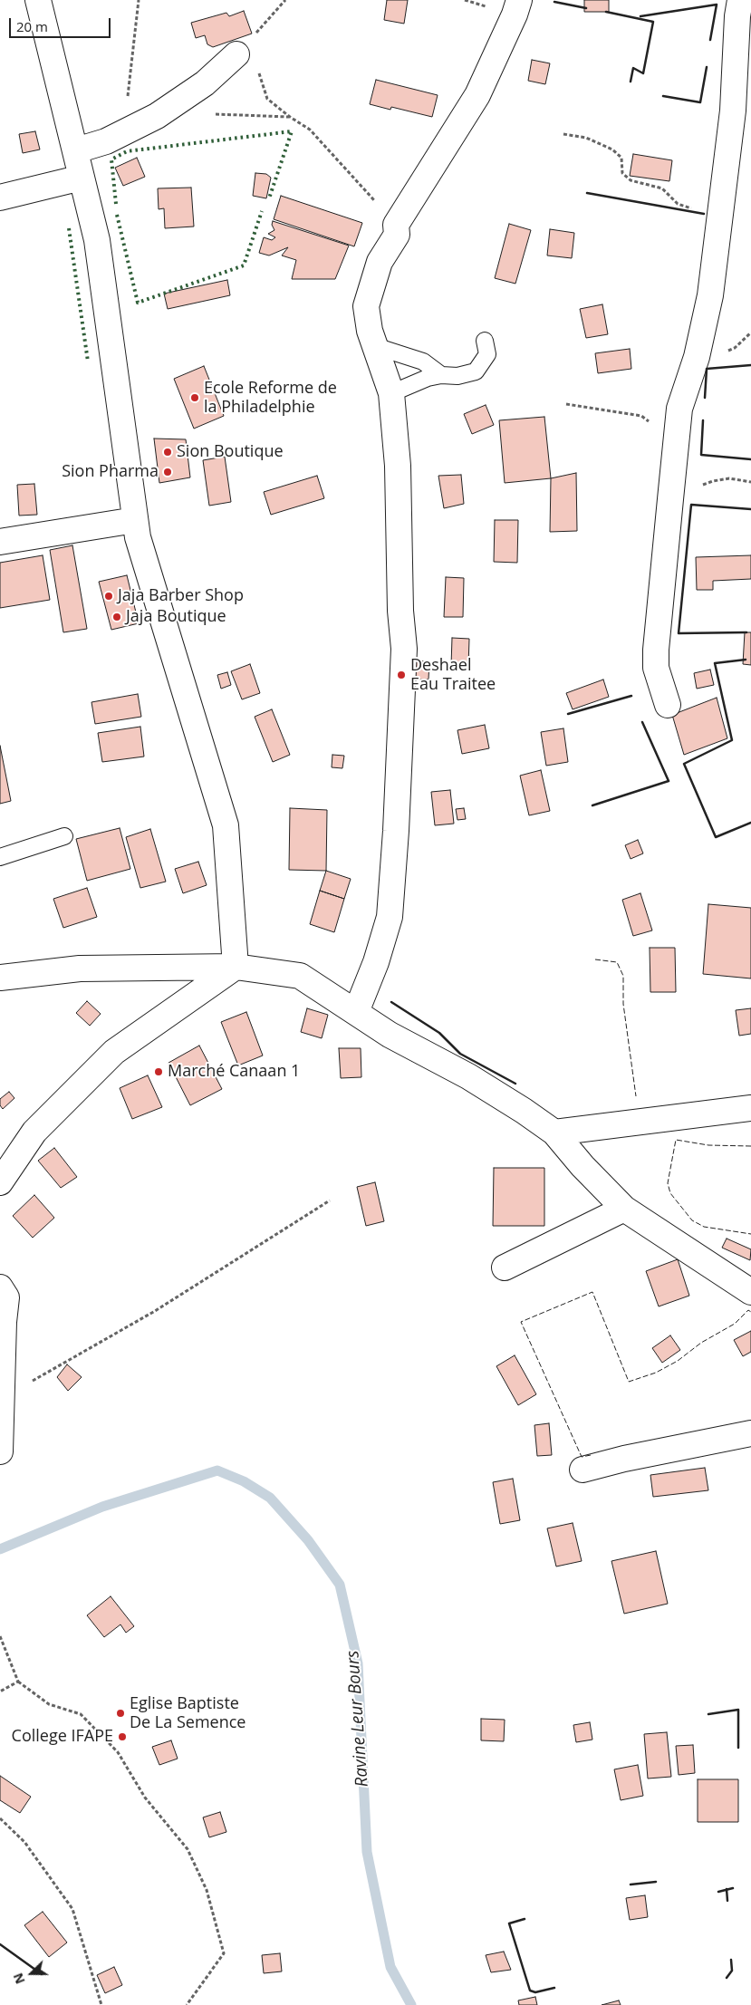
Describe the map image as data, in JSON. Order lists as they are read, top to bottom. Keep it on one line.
{"water":["Ravine Leur Bours"],"places":["Ecole Reforme de la Philadelphie","Sion Boutique","Sion Pharma","Jaja Barber Shop","Jaja Boutique","Deshael Eau Traitee","Marché Canaan 1","Eglise Baptiste De La Semence","College IFAPE"],"scale_bar":"20 m","north":"left"}
